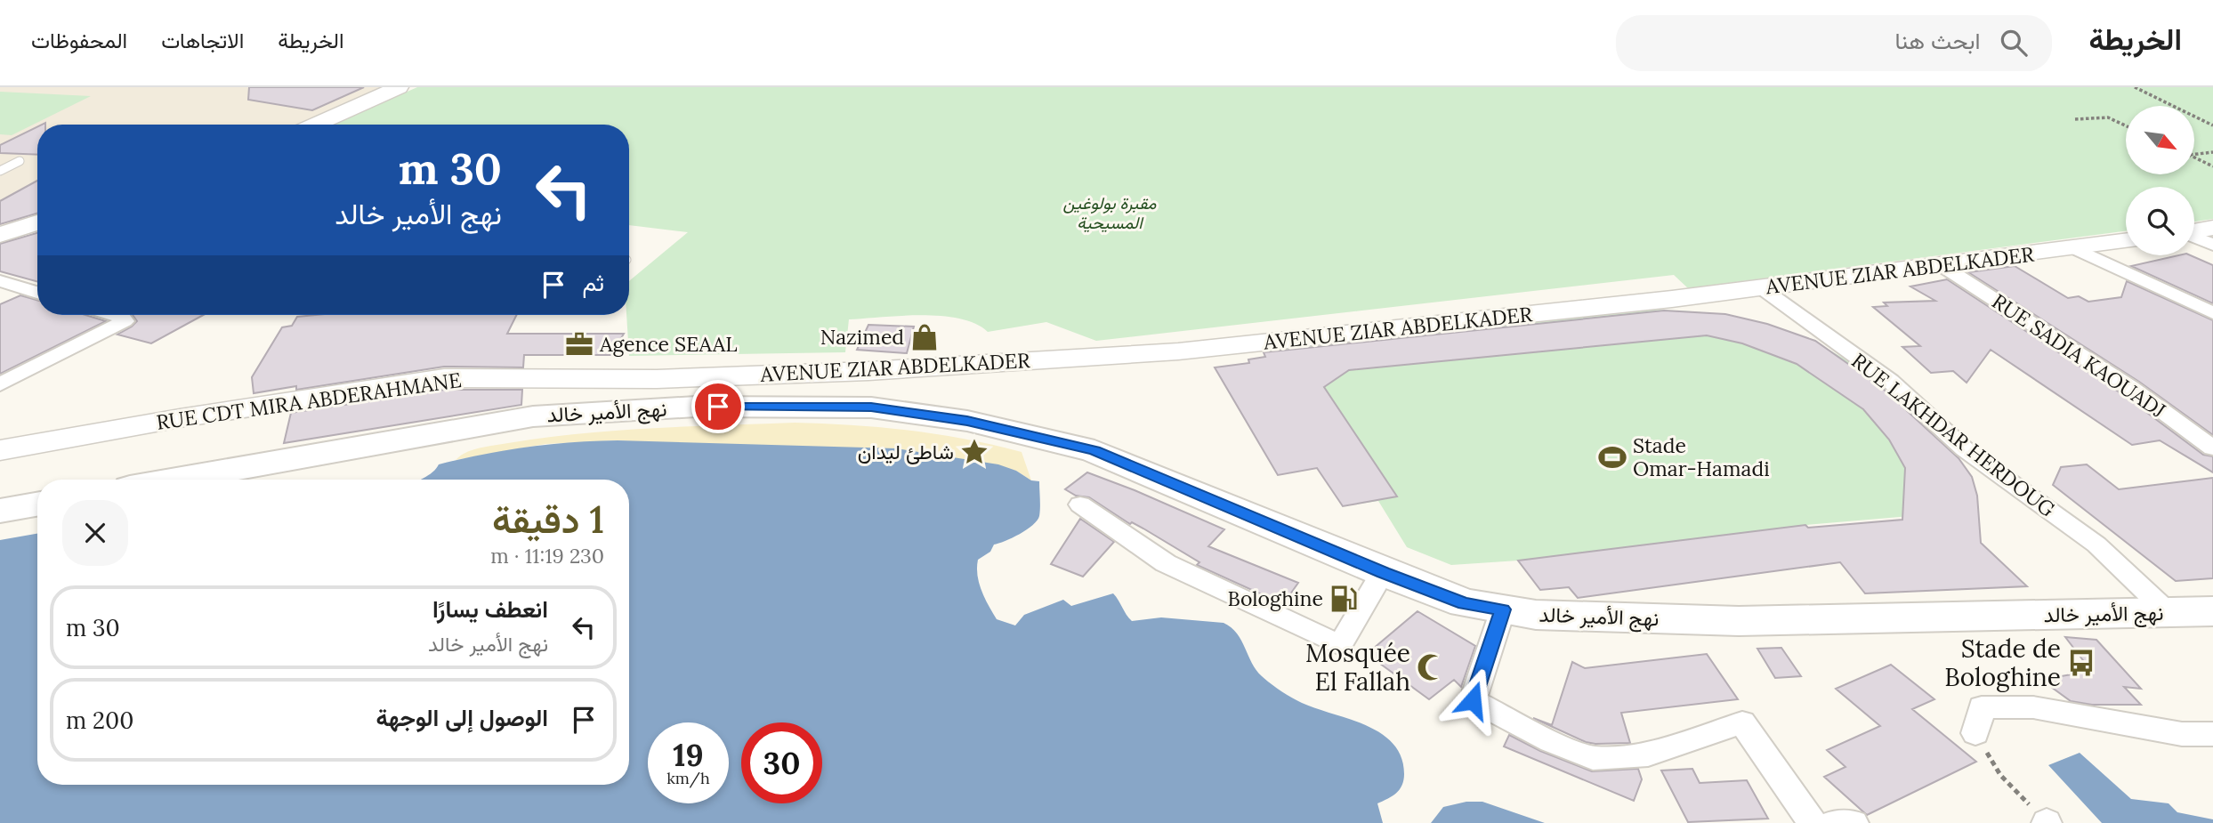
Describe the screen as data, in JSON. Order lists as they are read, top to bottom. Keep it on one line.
{"streets":{"main road":["AVENUE ZIAR ABDELKADER","RUE CDT MIRA ABDERAHMANE","نهج الأمير خالد"],"street":["RUE SADIA KAOUADJ","RUE LAKHDAR HERDOUG"]},"crossings":[["AVENUE ZIAR ABDELKADER","RUE SADIA KAOUADJ"],["AVENUE ZIAR ABDELKADER","RUE CDT MIRA ABDERAHMANE"],["AVENUE ZIAR ABDELKADER","RUE LAKHDAR HERDOUG"],["نهج الأمير خالد","RUE LAKHDAR HERDOUG"]],"parks":["مقبرة بولوغين المسيحية"],"places":{"shop":["Nazimed"],"office":["Agence SEAAL"],"place":["شاطئ ليدان"],"sports":["Stade Omar-Hamadi"],"fuel station":["Bologhine"],"bus stop":["Stade de Bologhine"],"mosque":["Mosquée El Fallah"]},"north":"bottom right","page":{"header":"الخريطة","search":"ابحث هنا","nav":["الخريطة","الاتجاهات","المحفوظات"],"turn":["30 m","نهج الأمير خالد"],"then":"ثم","heading":["1 دقيقة","230 m · 11:19"],"list":[{"name":"انعطف يسارًا","note":"نهج الأمير خالد","value":"30 m"},{"name":"الوصول إلى الوجهة","value":"200 m"}],"speed":"19 km/h","limit":"30"}}
